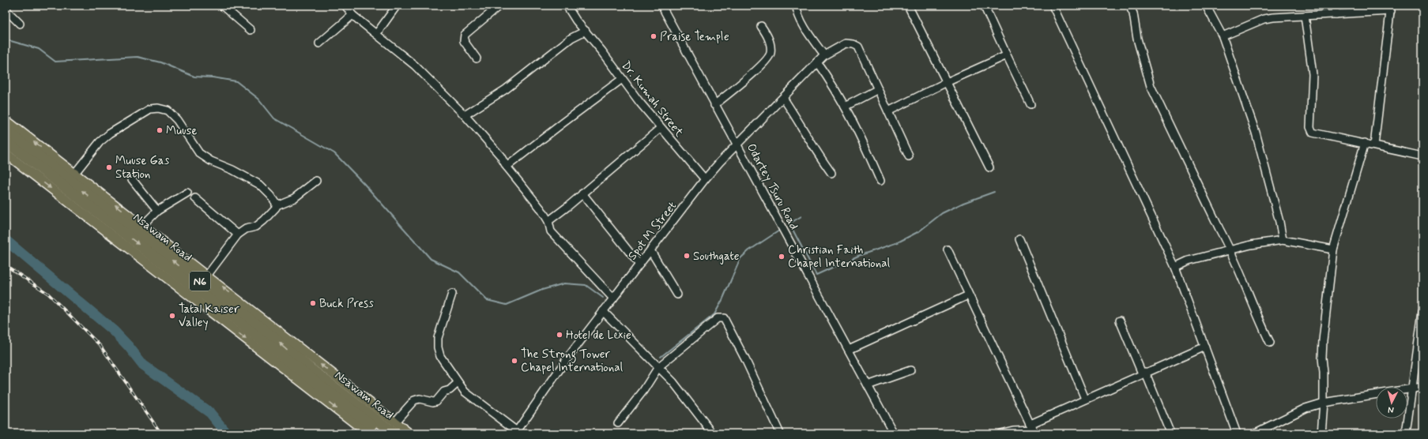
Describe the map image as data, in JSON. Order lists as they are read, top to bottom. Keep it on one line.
{"streets":{"highway":["Nsawam Road","N6"],"street":["Dr. Kumah Street","Odartey Tsuru Road","Spot M Street"]},"crossings":[["Dr. Kumah Street","Spot M Street"],["Odartey Tsuru Road","Spot M Street"]],"places":["Praise Temple","Muuse","Muuse Gas Station","Southgate","Christian Faith Chapel International","Buck Press","Tatal Kaiser Valley","Hotel de Lexie","The Strong Tower Chapel International"],"north":"bottom"}
